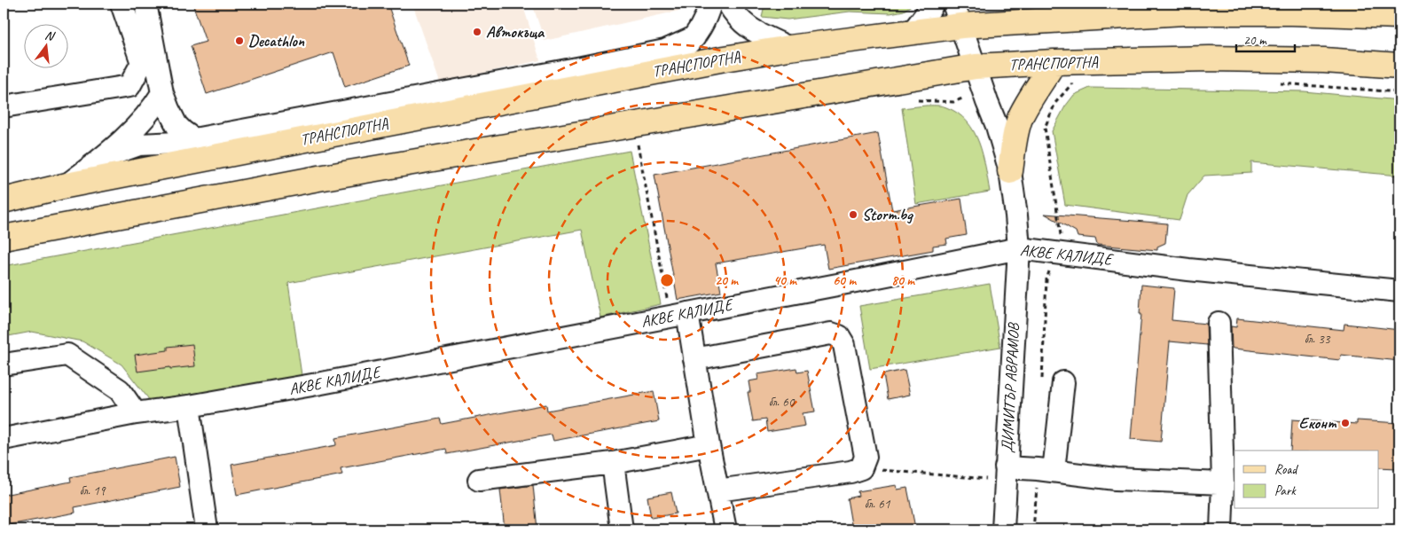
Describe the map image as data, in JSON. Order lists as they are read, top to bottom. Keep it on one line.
{"streets":{"main road":["ТРАНСПОРТНА"],"street":["АКВЕ КАЛИДЕ","ДИМИТЪР АВРАМОВ"]},"crossings":[["ТРАНСПОРТНА","ДИМИТЪР АВРАМОВ"],["АКВЕ КАЛИДЕ","ДИМИТЪР АВРАМОВ"]],"places":["Автокъща","Decathlon","Storm.bg","Еконт"],"house_numbers":["бл. 33","бл. 60","бл. 19","бл. 61"],"legend":["Road","Park"],"scale_bar":"20 m","north":"top","rings":["20 m","40 m","60 m","80 m"]}
